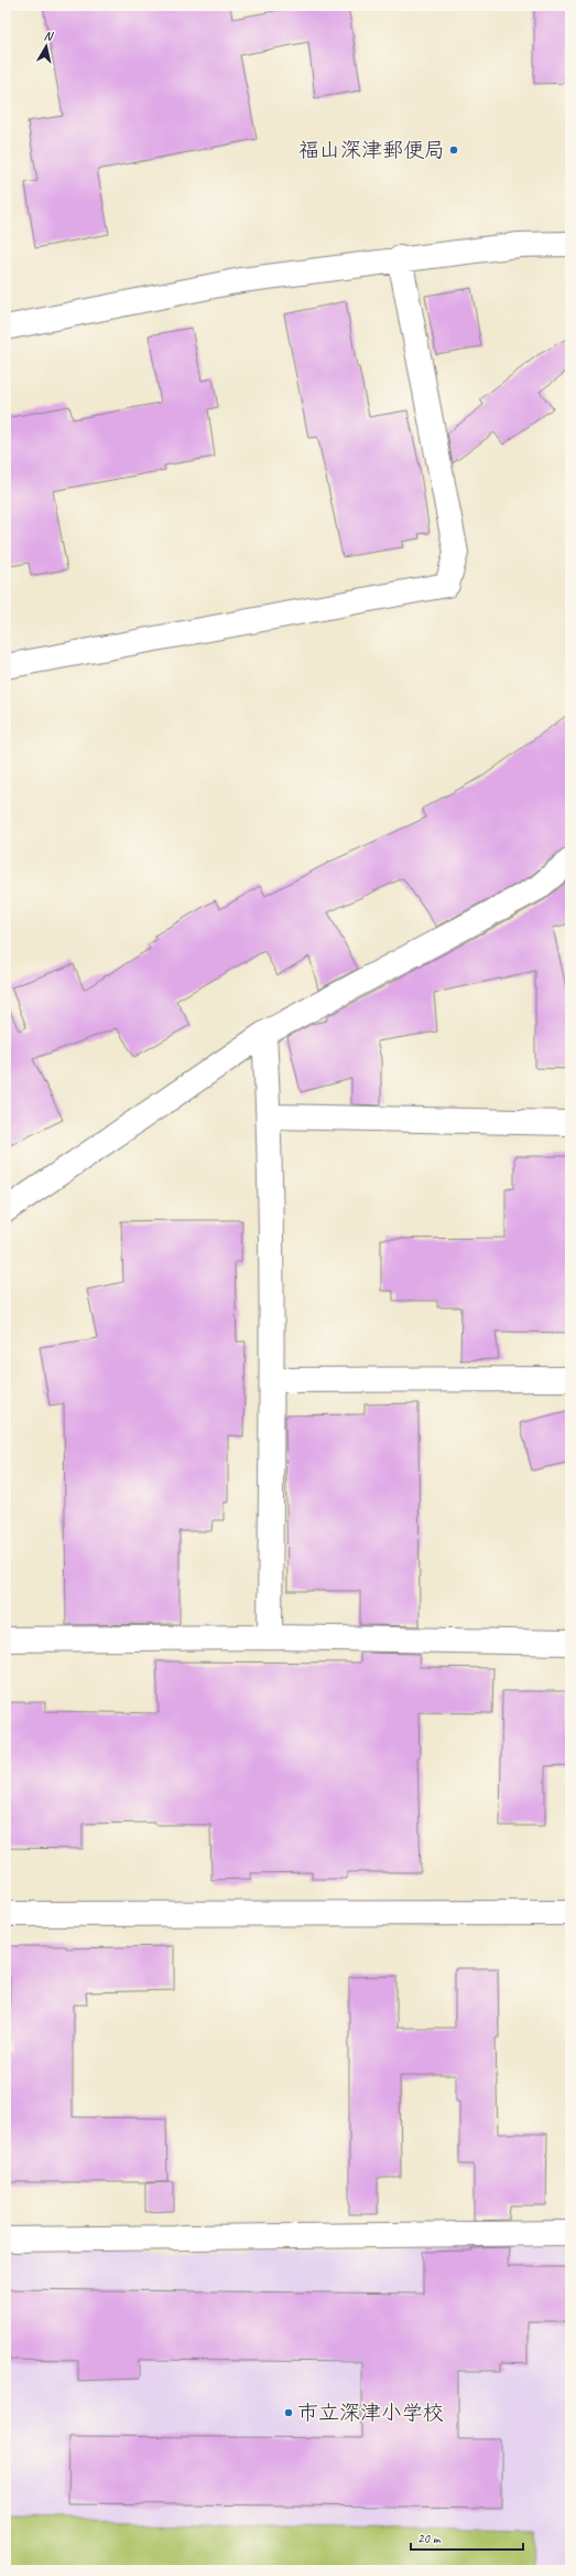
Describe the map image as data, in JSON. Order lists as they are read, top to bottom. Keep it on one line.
{"places":["福山深津郵便局","市立深津小学校"],"scale_bar":"20 m","north":"top"}
